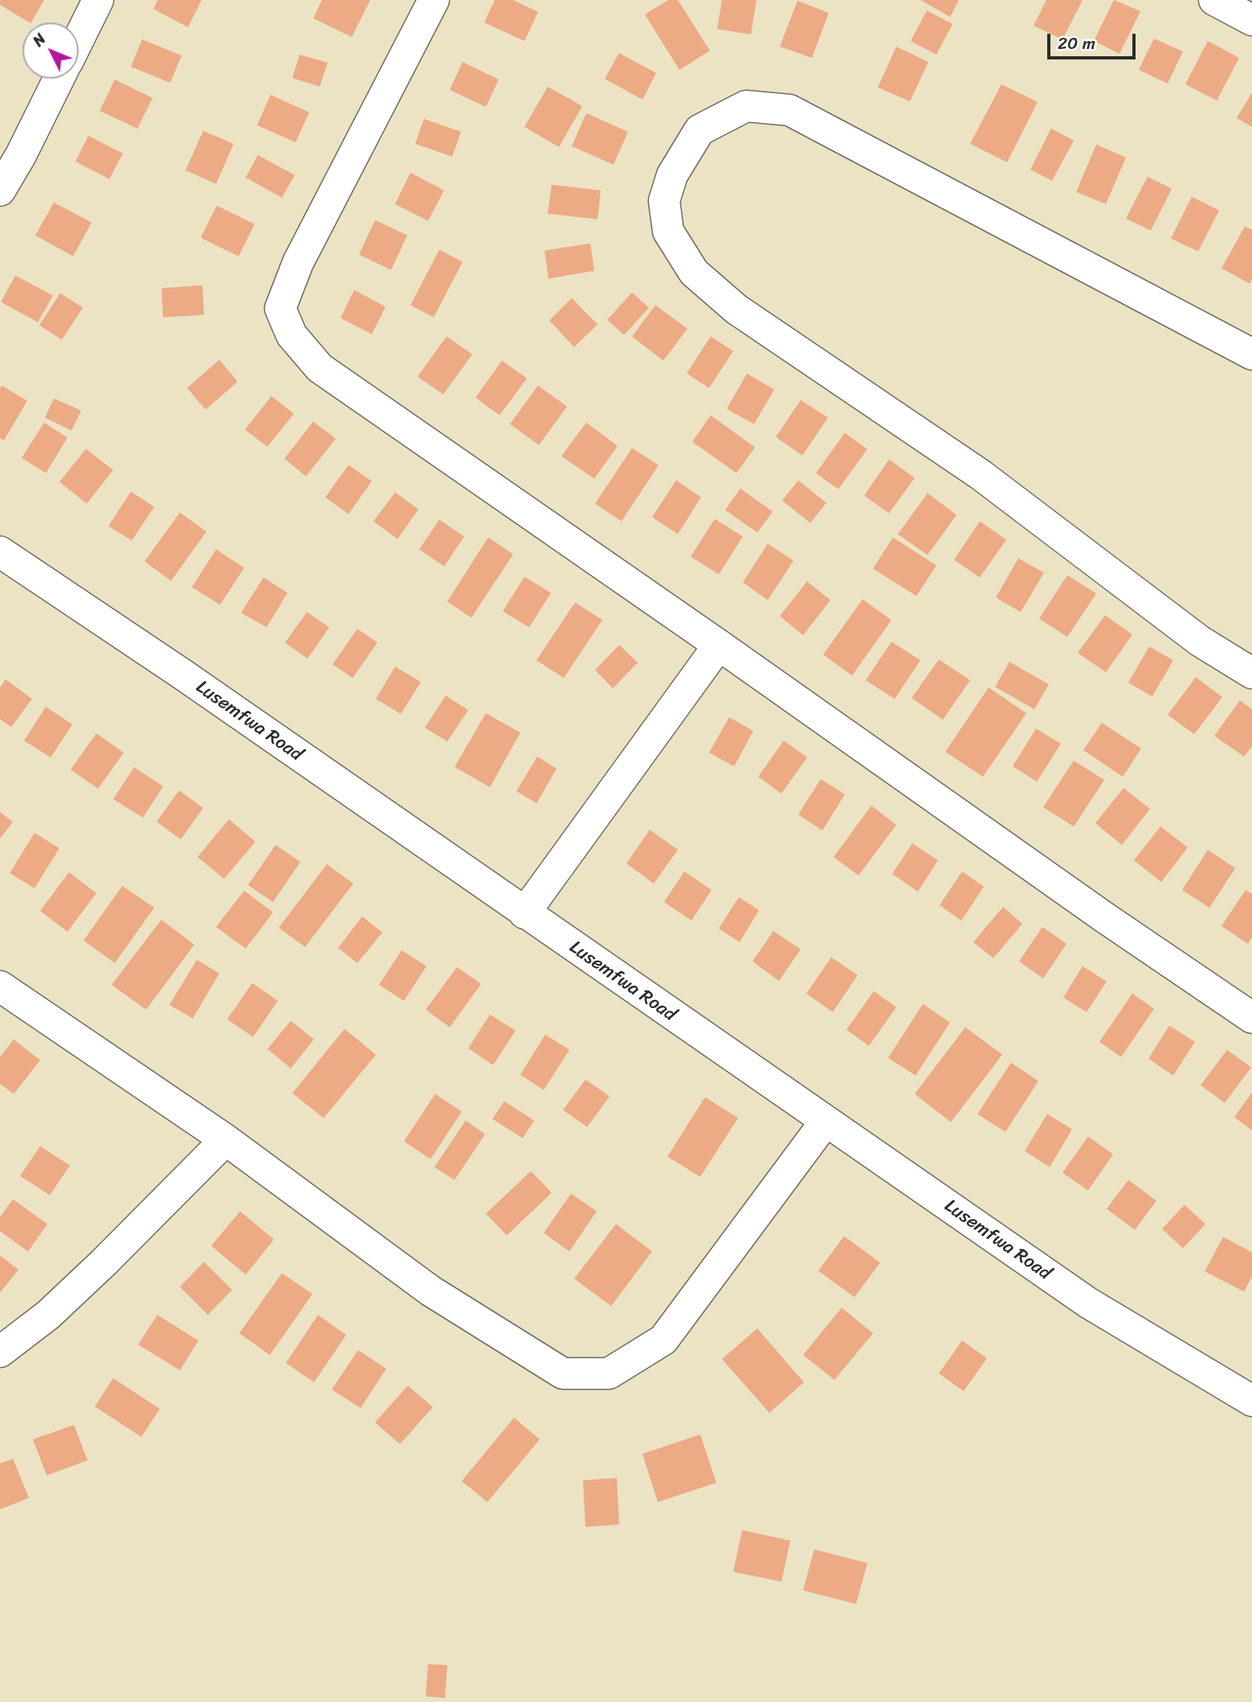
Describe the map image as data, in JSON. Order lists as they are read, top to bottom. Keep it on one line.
{"streets":{"street":["Lusemfwa Road"]},"scale_bar":"20 m","north":"top left"}
